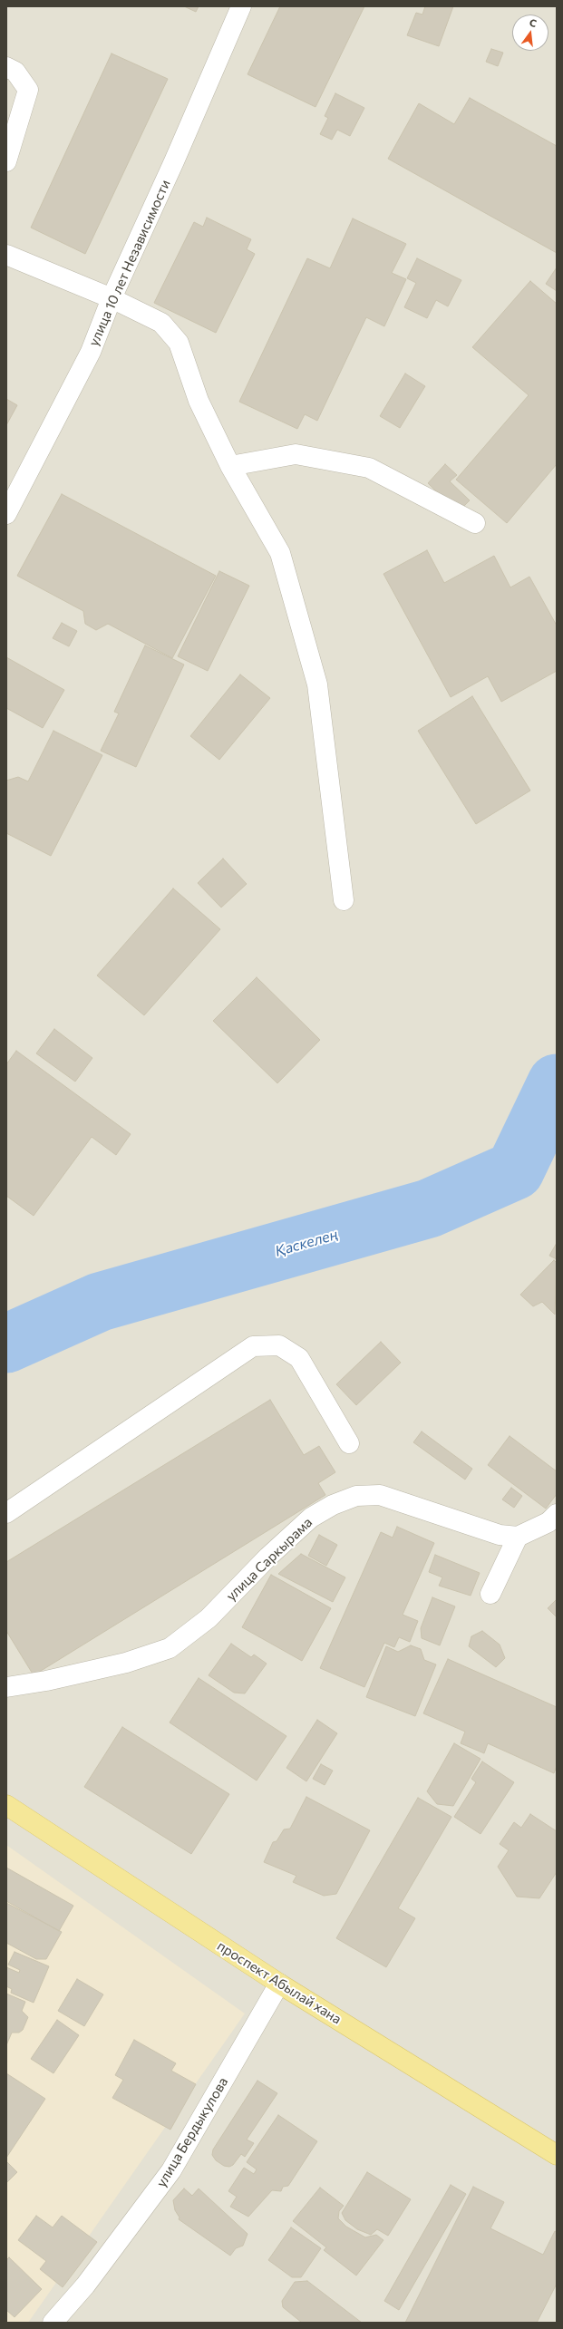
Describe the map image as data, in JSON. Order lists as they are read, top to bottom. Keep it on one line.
{"streets":{"main road":["проспект Абылай хана"],"street":["улица 10 лет Независимости","улица Саркырама","улица Бердыкулова"]},"crossings":[["проспект Абылай хана","улица Бердыкулова"]],"water":["Қаскелең"],"north":"top"}
